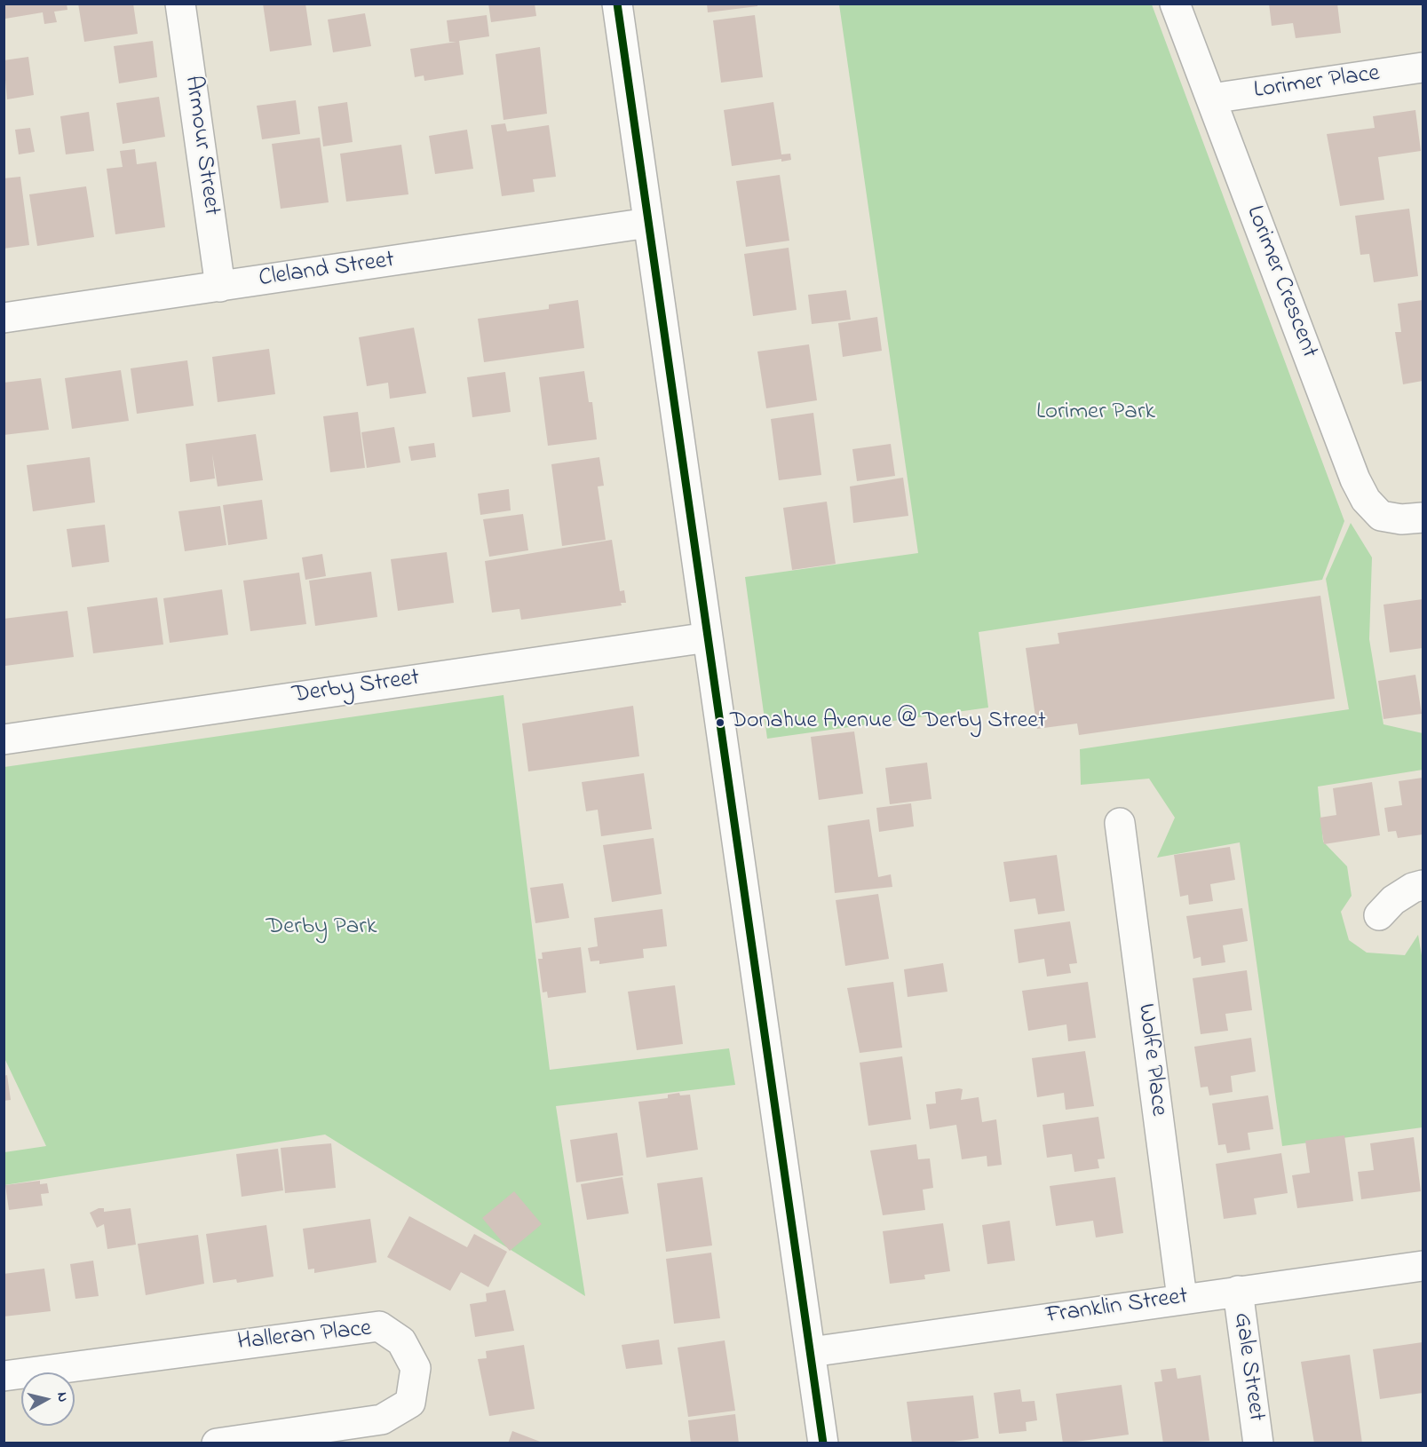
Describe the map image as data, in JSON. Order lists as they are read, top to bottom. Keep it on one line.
{"streets":{"street":["Lorimer Place","Armour Street","Cleland Street","Lorimer Crescent","Derby Street","Wolfe Place","Franklin Street","Halleran Place","Gale Street"]},"crossings":[["Lorimer Place","Lorimer Crescent"],["Armour Street","Cleland Street"],["Wolfe Place","Franklin Street"],["Franklin Street","Gale Street"]],"parks":["Lorimer Park","Derby Park"],"places":["Donahue Avenue @ Derby Street"],"north":"right"}
